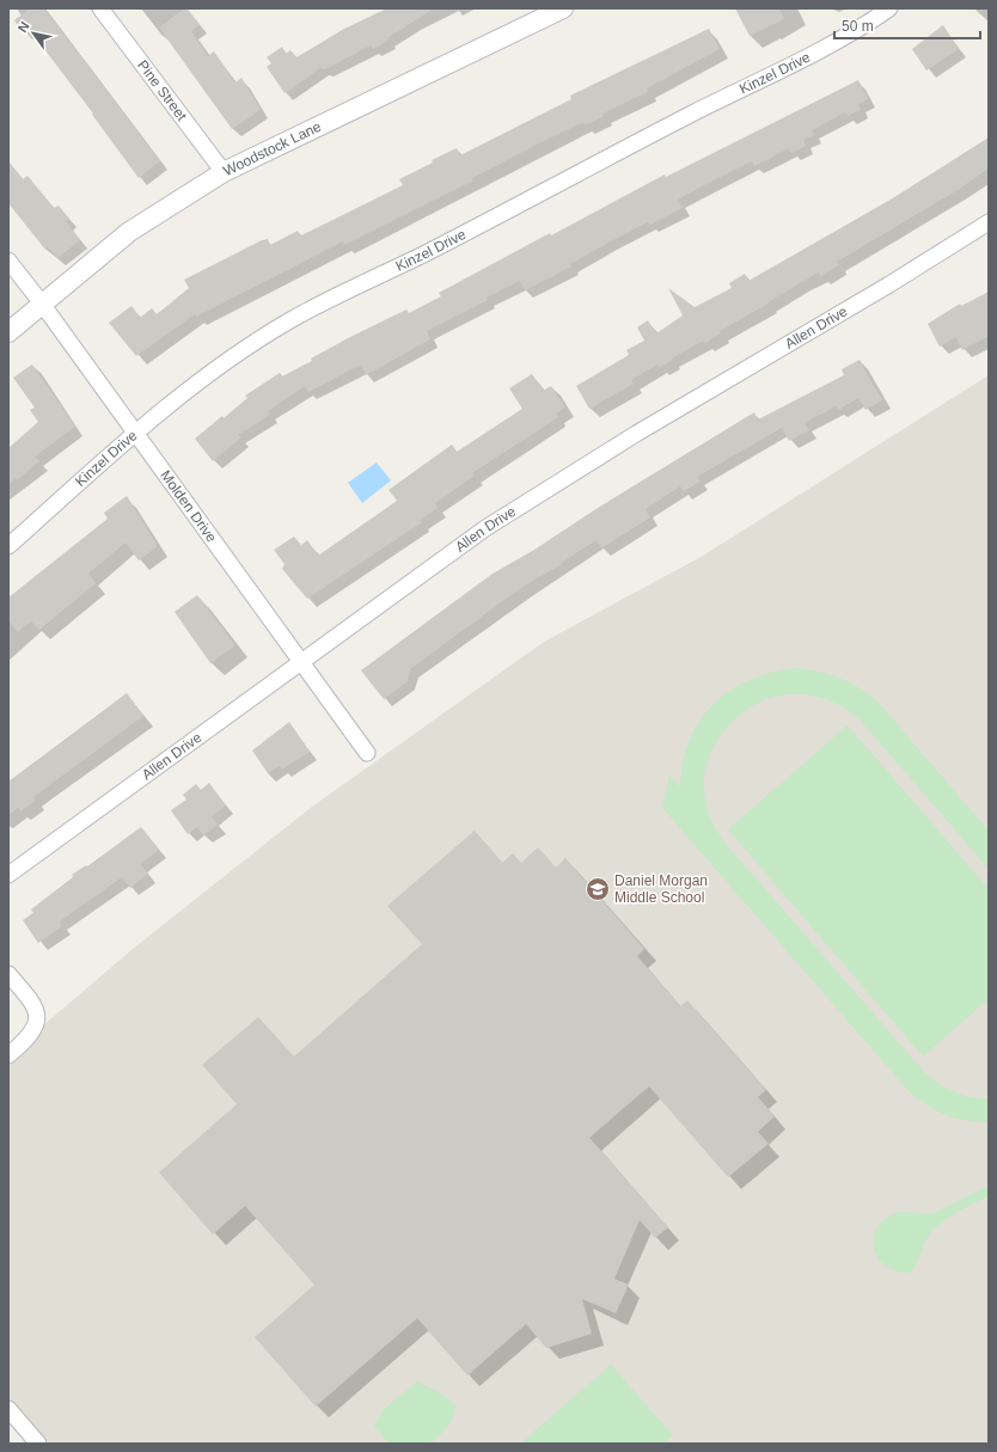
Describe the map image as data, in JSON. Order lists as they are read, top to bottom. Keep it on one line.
{"streets":{"street":["Kinzel Drive","Pine Street","Woodstock Lane","Allen Drive","Molden Drive"]},"crossings":[["Kinzel Drive","Molden Drive"],["Pine Street","Woodstock Lane"],["Woodstock Lane","Molden Drive"],["Allen Drive","Molden Drive"]],"places":{"school or university":["Daniel Morgan Middle School"]},"scale_bar":"50 m","north":"top left"}
